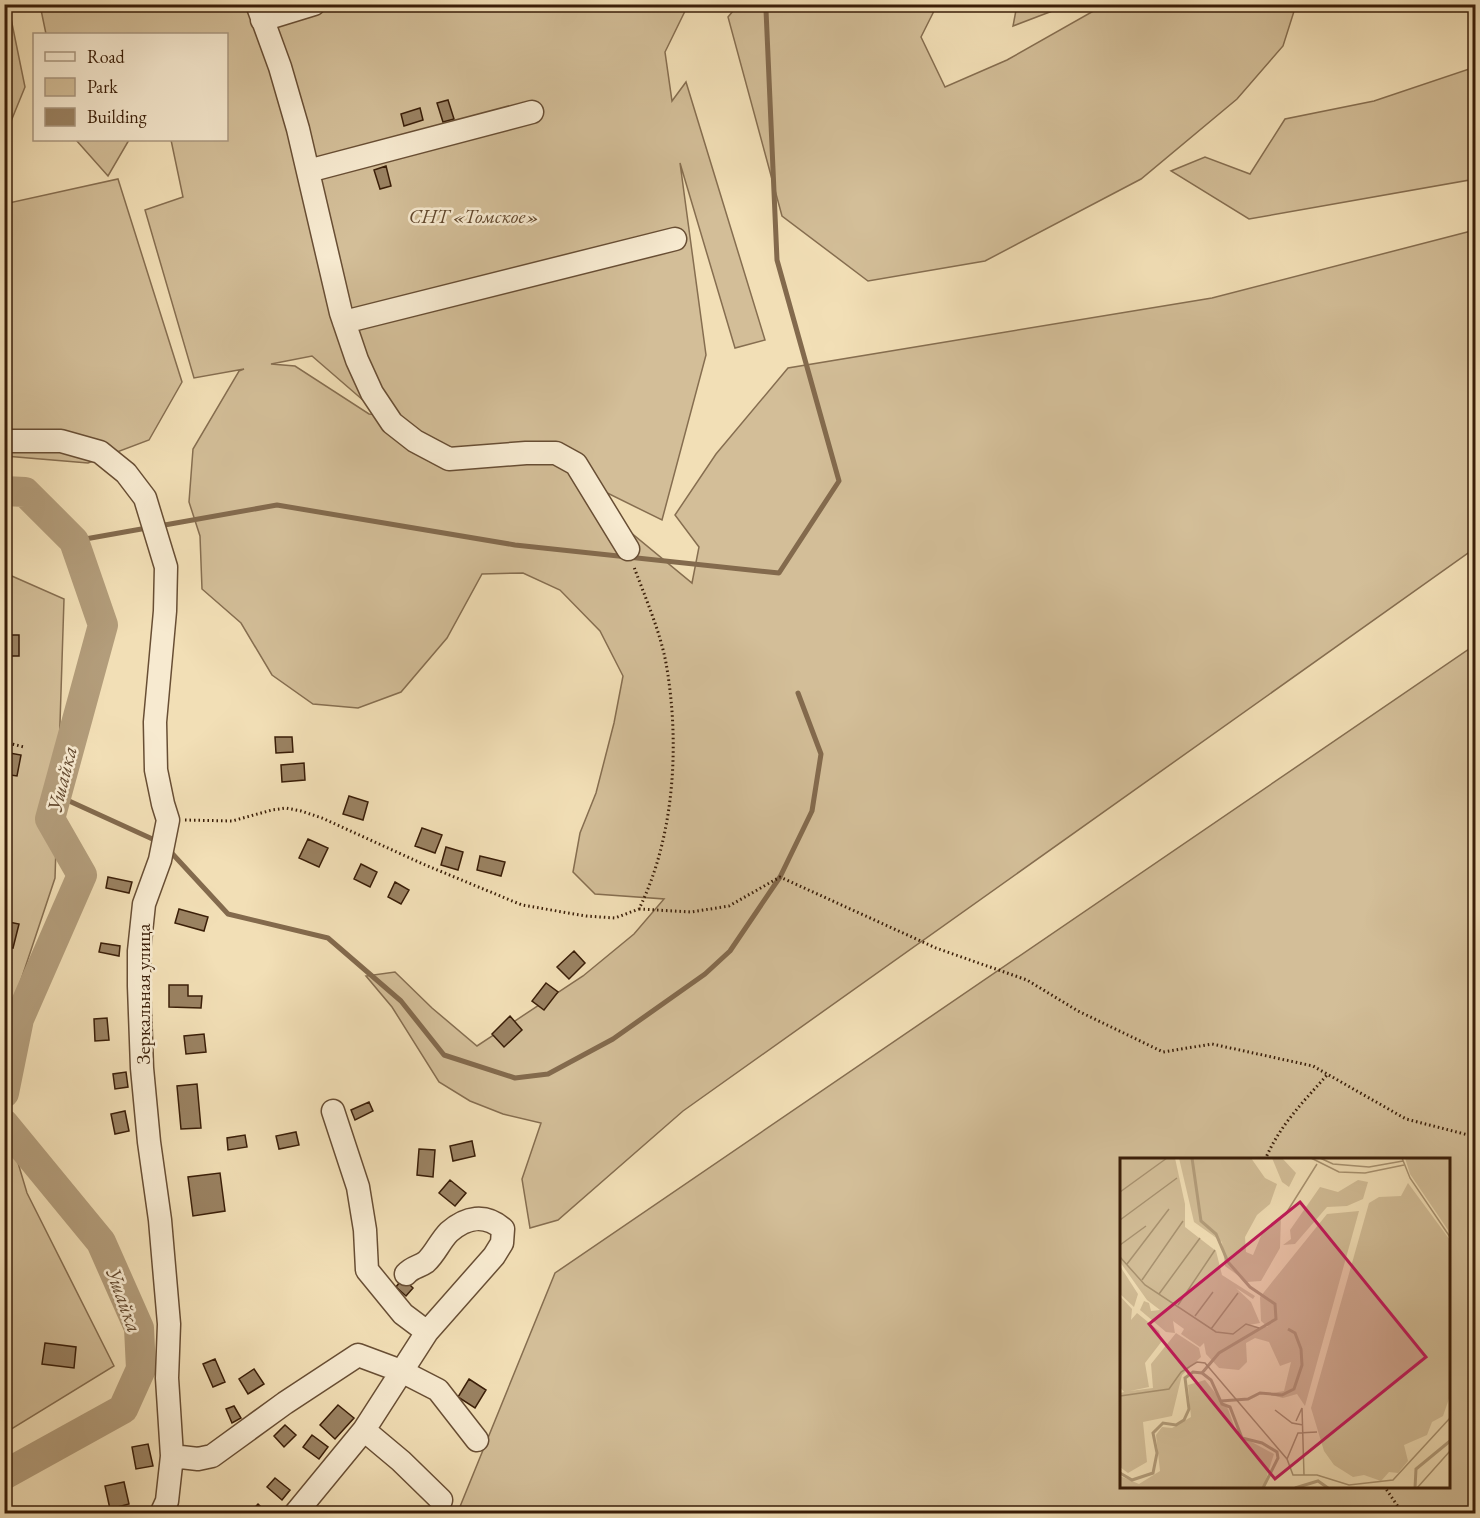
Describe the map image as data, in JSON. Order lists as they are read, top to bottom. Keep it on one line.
{"streets":{"street":["Зеркальная улица"]},"water":["Ушайка"],"parks":["СНТ «Томское»"],"legend":["Road","Park","Building"]}
